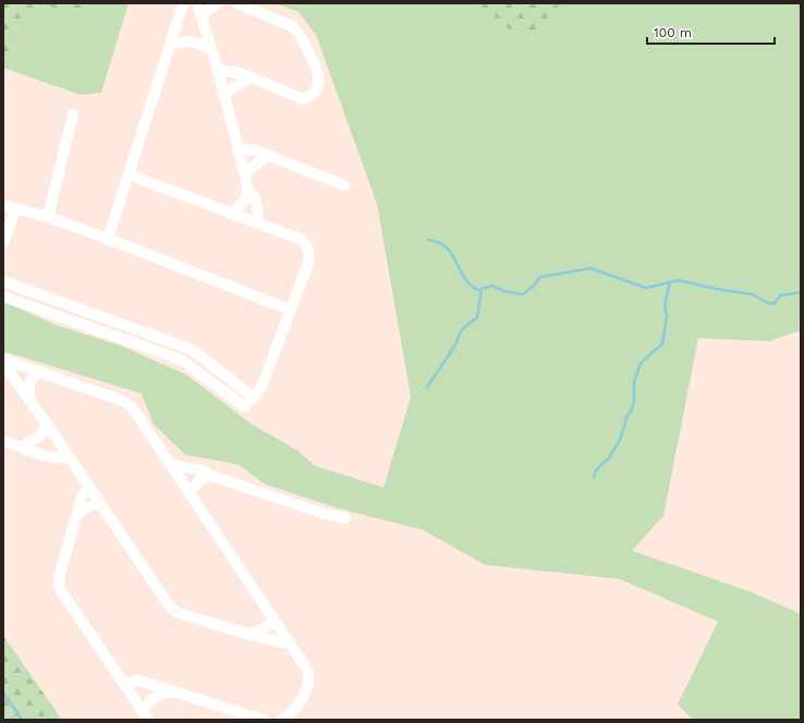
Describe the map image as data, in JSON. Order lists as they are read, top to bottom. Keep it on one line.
{"scale_bar":"100 m"}
